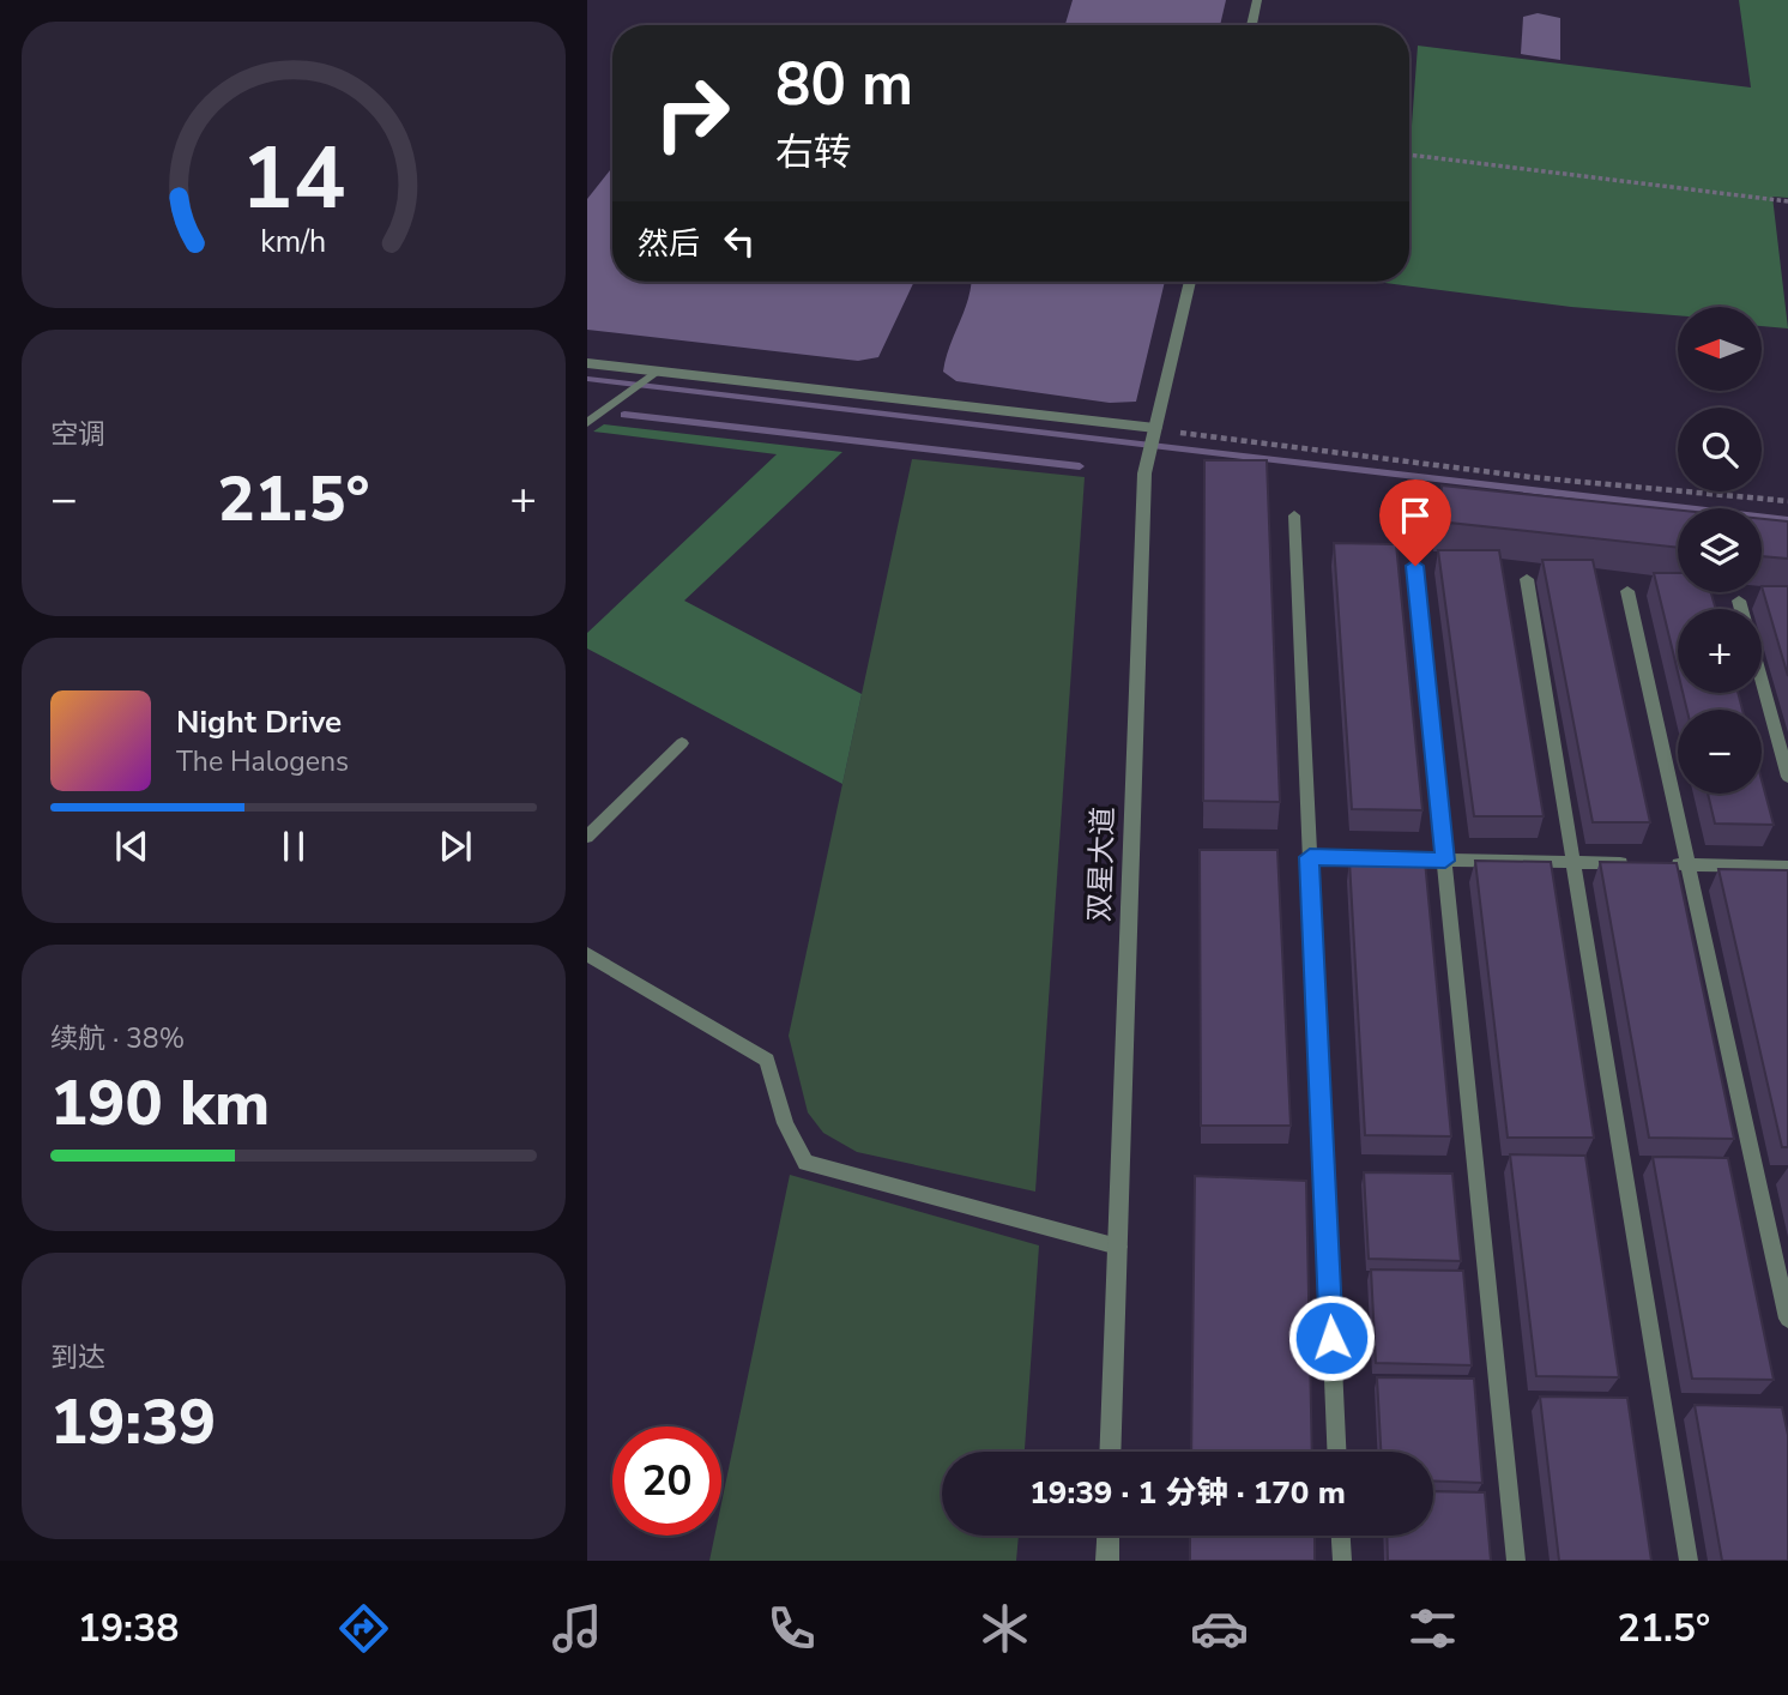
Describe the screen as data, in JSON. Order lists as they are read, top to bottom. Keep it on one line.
{"streets":{"street":["双星大道"]},"north":"left","page":{"turn":["80 m","右转"],"then":"然后","map_buttons":["+","−"],"tile":["空调",["续航 · 38%","190 km"],["到达","19:39"]],"heat":["−","21.5°","+"],"song":["Night Drive","The Halogens"],"limit":"20","trip":"19:39 · 1 分钟 · 170 m","tabs":["19:38","21.5°"],"gauge":["14","km/h"]}}
